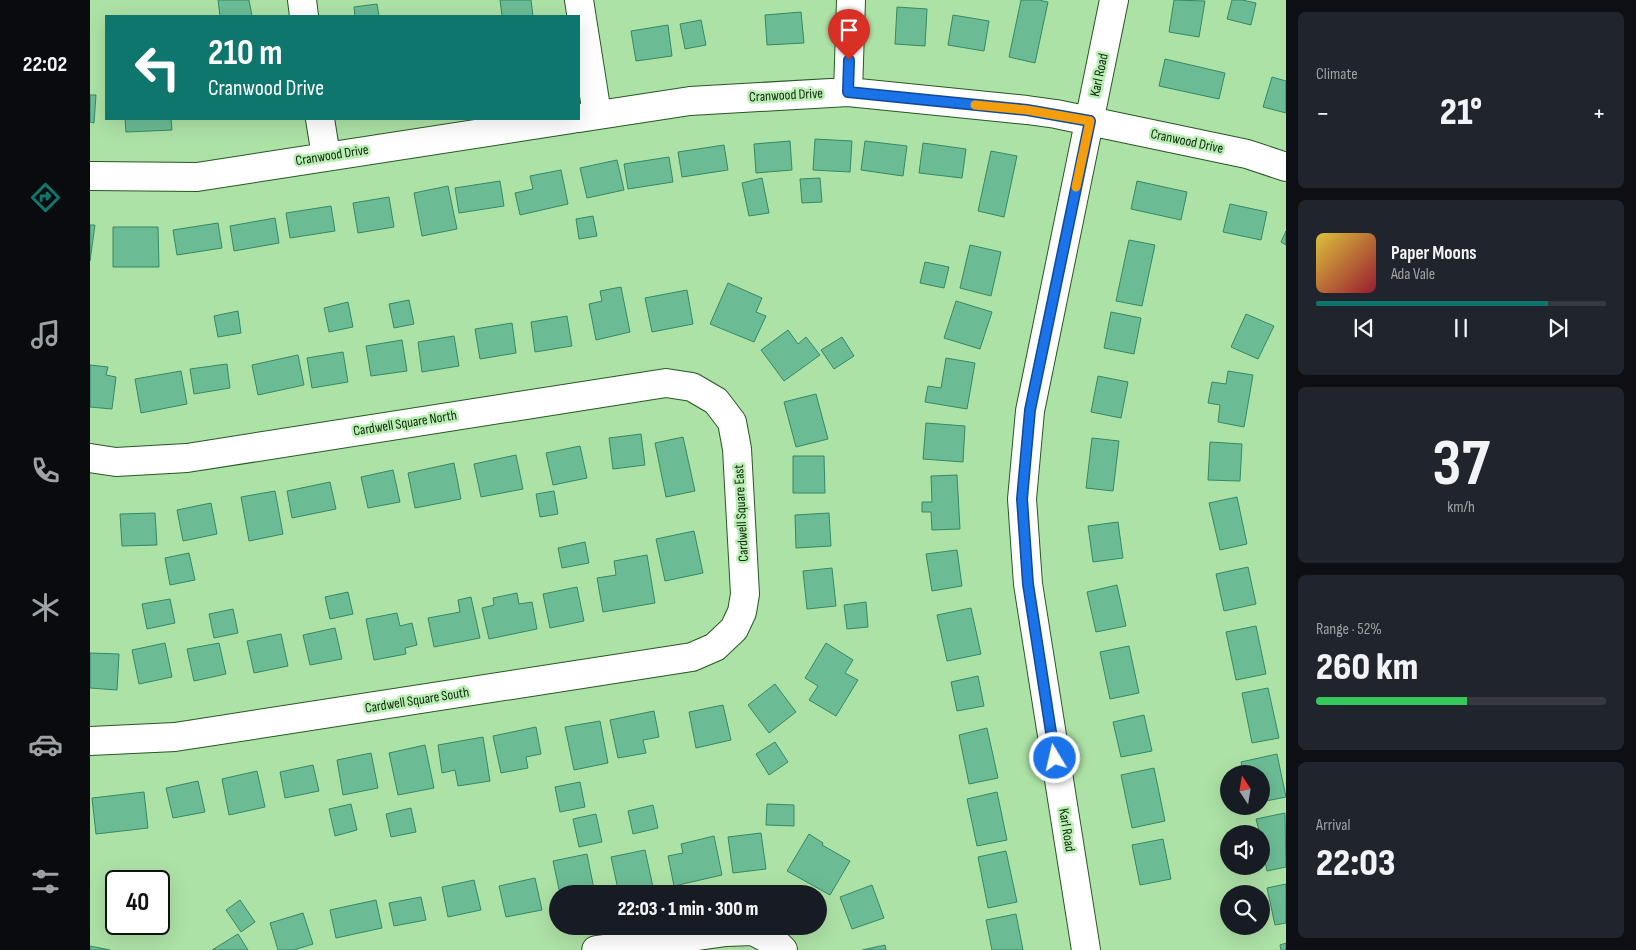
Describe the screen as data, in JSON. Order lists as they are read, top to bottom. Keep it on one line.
{"streets":{"street":["Karl Road","Cranwood Drive","Cardwell Square North","Cardwell Square East","Cardwell Square South"]},"crossings":[["Karl Road","Cranwood Drive"],["Cardwell Square North","Cardwell Square East"],["Cardwell Square East","Cardwell Square South"]],"north":"top","page":{"tabs":"22:02","tile":["Climate",["37","km/h"],["Range · 52%","260 km"],["Arrival","22:03"]],"turn":["210 m","Cranwood Drive"],"heat":["−","21°","+"],"song":["Paper Moons","Ada Vale"],"limit":"40","trip":"22:03 · 1 min · 300 m"}}
